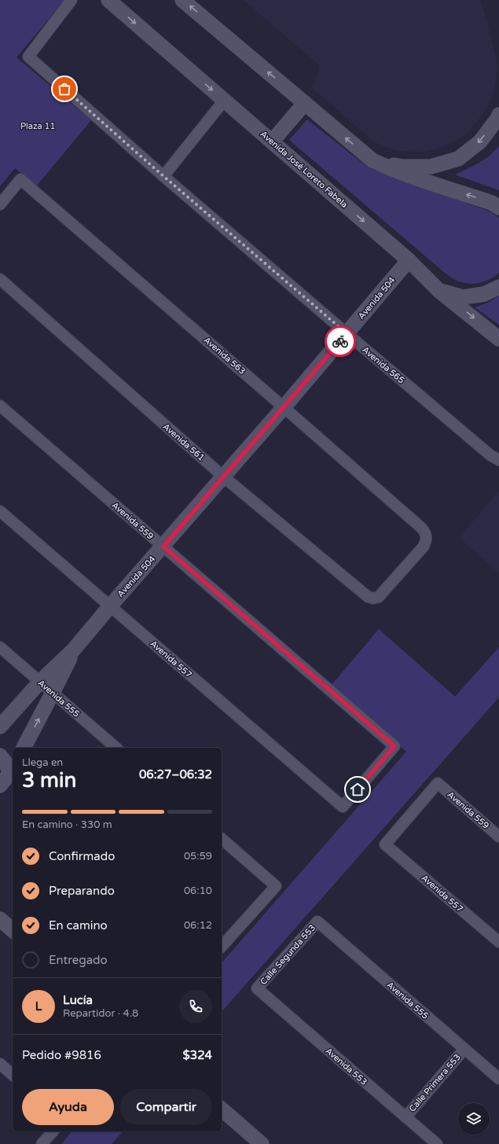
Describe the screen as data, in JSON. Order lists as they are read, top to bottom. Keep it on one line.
{"streets":{"main road":["Avenida José Loreto Fabela","Avenida 504"],"street":["Avenida 563","Avenida 565","Avenida 561","Avenida 559","Avenida 557","Avenida 555","Calle Segunda 553","Avenida 553","Calle Primera 553"]},"crossings":[["Avenida José Loreto Fabela","Avenida 504"],["Avenida 504","Avenida 563"],["Avenida 504","Avenida 565"],["Avenida 504","Avenida 561"],["Avenida 504","Avenida 559"],["Avenida 504","Avenida 557"],["Avenida 504","Avenida 555"],["Avenida 563","Avenida 561"],["Avenida 559","Avenida 557"],["Avenida 555","Calle Segunda 553"],["Avenida 555","Calle Primera 553"],["Calle Segunda 553","Avenida 553"],["Avenida 553","Calle Primera 553"]],"parks":["Plaza 11"],"page":{"heading":["3 min","Llega en","06:27–06:32"],"panel":["Lucía","Repartidor · 4.8","Pedido #9816","$324"],"bar":"En camino · 330 m","list":[["Confirmado","05:59"],["Preparando","06:10"],["En camino","06:12"],"Entregado"],"round":"L","buttons":["Ayuda","Compartir"]}}
